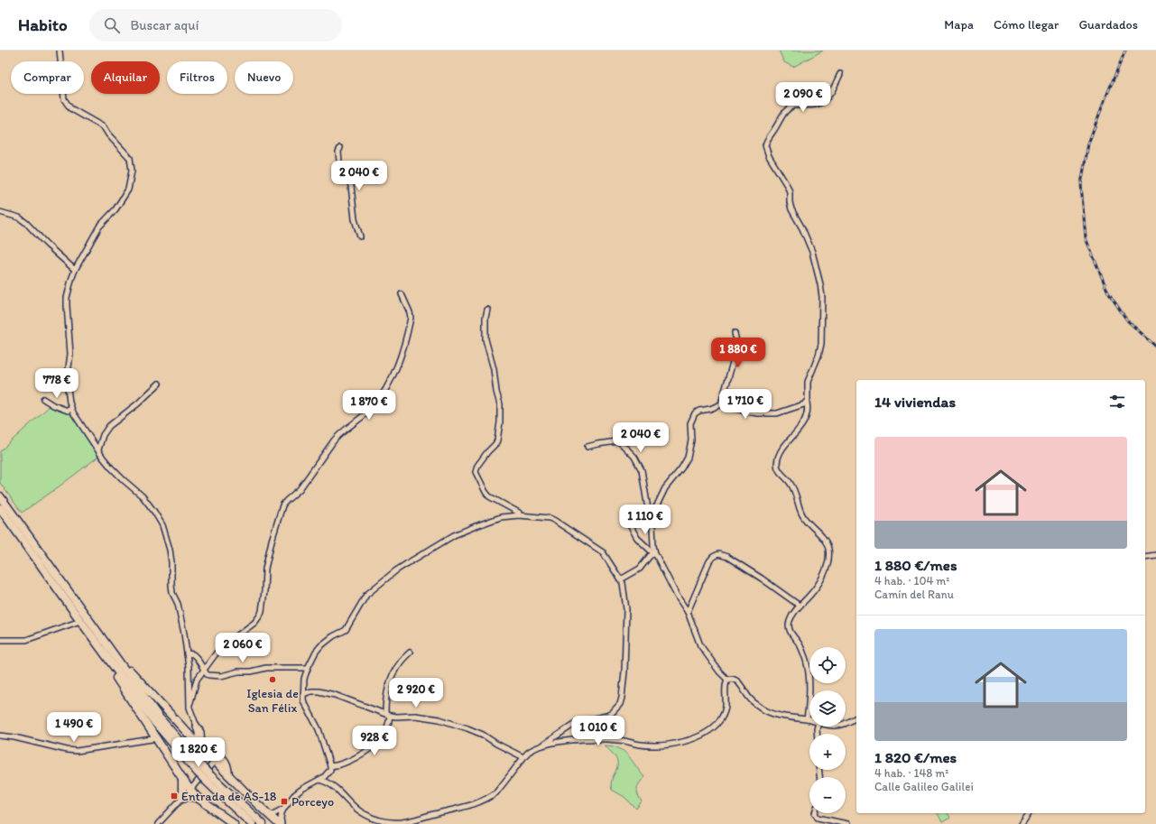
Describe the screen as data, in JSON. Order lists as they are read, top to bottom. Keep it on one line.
{"places":{"other":["Iglesia de San Félix"],"transit":["Entrada de AS-18","Porceyo"]},"page":{"header":"Habito","search":"Buscar aquí","nav":["Mapa","Cómo llegar","Guardados"],"chip":["Comprar","Alquilar","Filtros","Nuevo"],"price":["2 090 €","2 040 €","1 880 €","778 €","1 710 €","1 870 €","2 040 €","1 110 €","2 060 €","2 920 €","1 490 €","1 010 €","928 €","1 820 €"],"heading":"14 viviendas","list":[{"name":"1 880 €/mes","note":"4 hab. · 104 m² · Camín del Ranu"},{"name":"1 820 €/mes","note":"4 hab. · 148 m² · Calle Galileo Galilei"}],"map_buttons":["+","−"]}}
